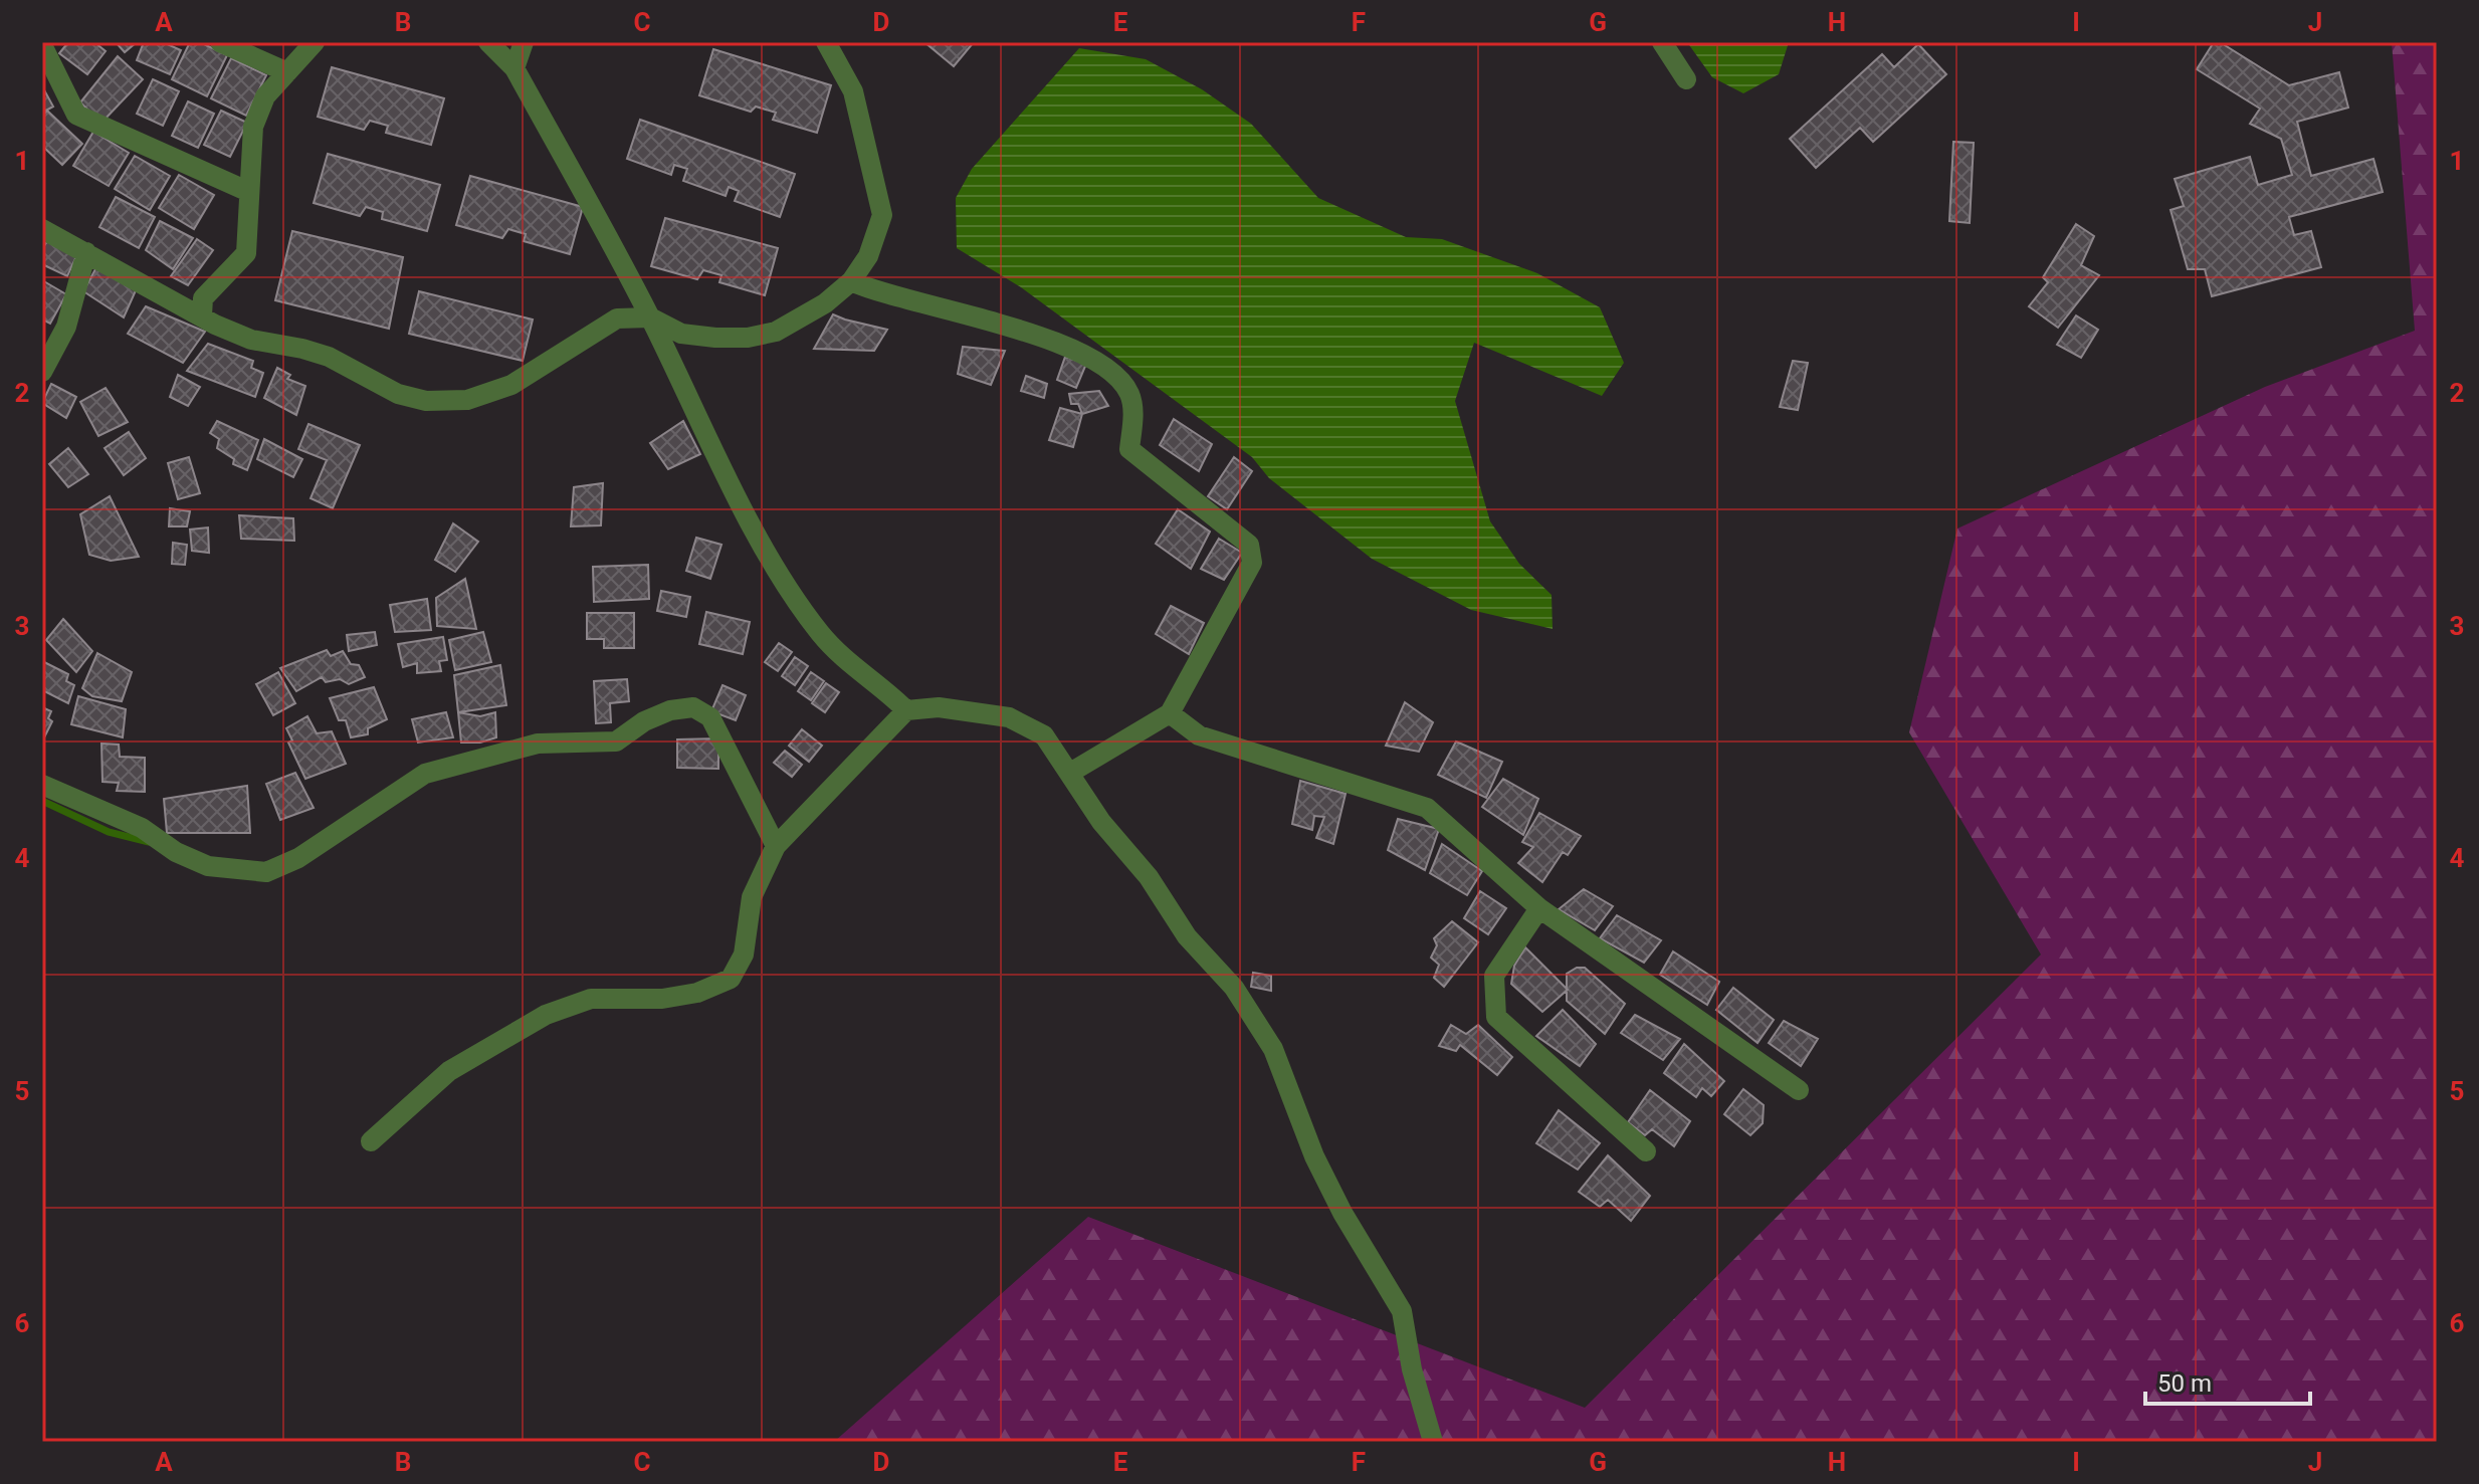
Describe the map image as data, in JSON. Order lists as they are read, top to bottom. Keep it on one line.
{"scale_bar":"50 m","grid":{"columns":["A","B","C","D","E","F","G","H","I","J"],"rows":["1","2","3","4","5","6"]}}
